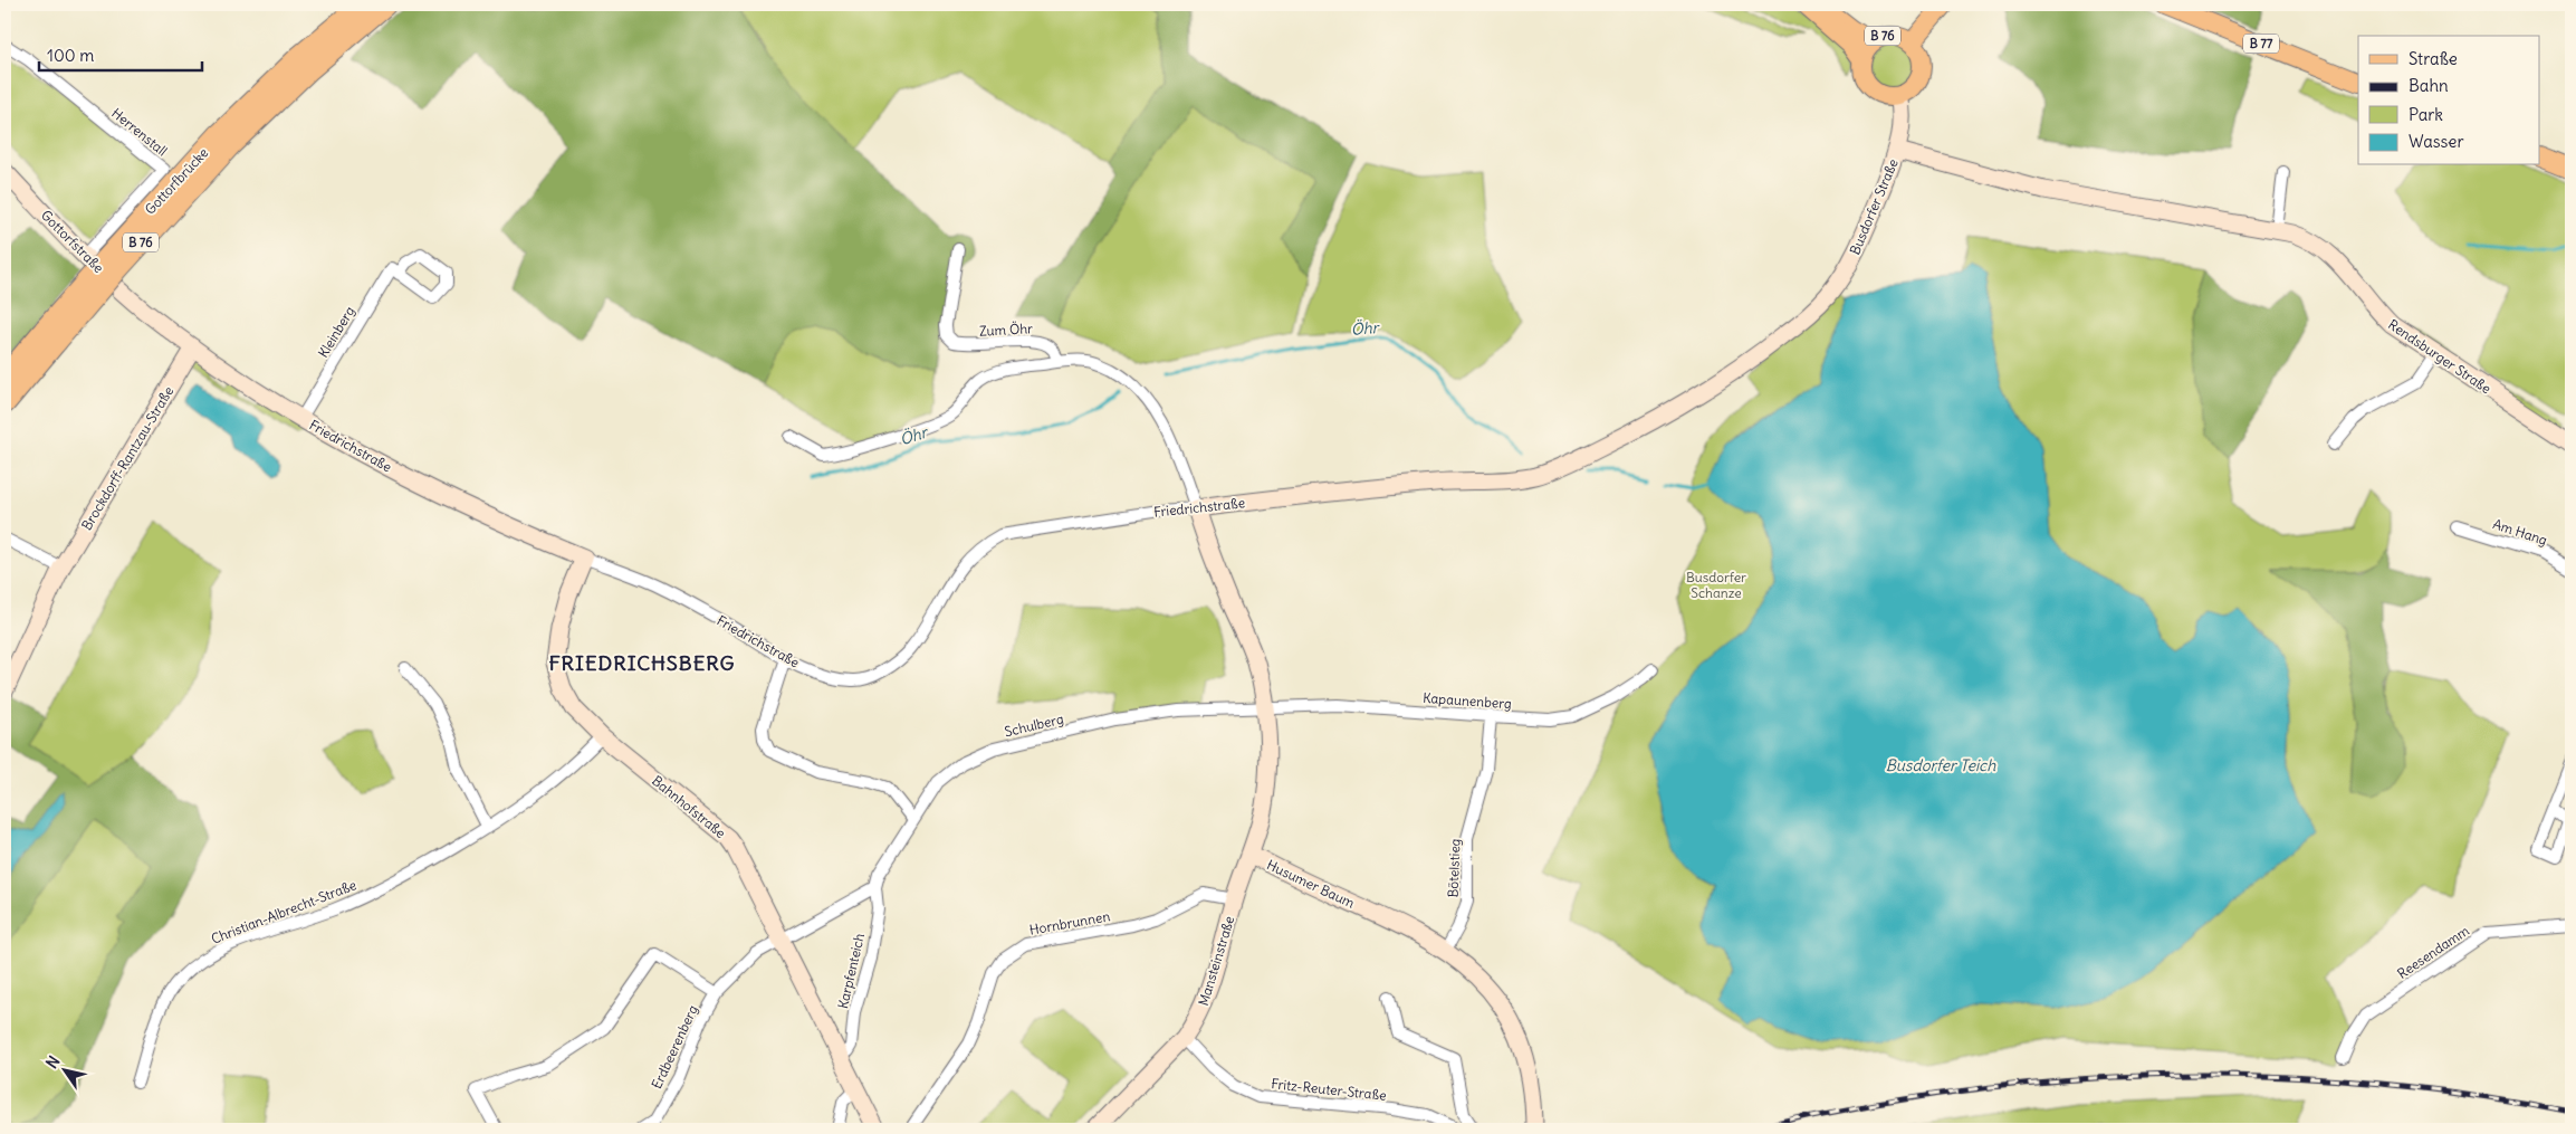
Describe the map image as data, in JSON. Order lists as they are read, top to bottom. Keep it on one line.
{"streets":{"highway":["B 76","Gottorfbrücke"],"main road":["B 77"],"street":["Herrenstall","Busdorfer Straße","Gottorfstraße","Zum Öhr","Kleinberg","Rendsburger Straße","Friedrichstraße","Brockdorff-Rantzau-Straße","Am Hang","Kapaunenberg","Schulberg","Bahnhofstraße","Bötelstieg","Husumer Baum","Christian-Albrecht-Straße","Hornbrunnen","Reesendamm","Mansteinstraße","Karpfenteich","Erdbeerenberg","Fritz-Reuter-Straße"]},"crossings":[["B 76","Gottorfbrücke"],["Herrenstall","Gottorfstraße"],["Busdorfer Straße","Rendsburger Straße"],["Busdorfer Straße","Friedrichstraße"],["Gottorfstraße","Friedrichstraße"],["Kleinberg","Friedrichstraße"],["Friedrichstraße","Brockdorff-Rantzau-Straße"],["Friedrichstraße","Bahnhofstraße"],["Friedrichstraße","Husumer Baum"],["Kapaunenberg","Schulberg"],["Kapaunenberg","Bötelstieg"],["Kapaunenberg","Husumer Baum"],["Schulberg","Husumer Baum"],["Schulberg","Karpfenteich"],["Schulberg","Erdbeerenberg"],["Bahnhofstraße","Christian-Albrecht-Straße"],["Bahnhofstraße","Karpfenteich"],["Bahnhofstraße","Erdbeerenberg"],["Bötelstieg","Husumer Baum"],["Husumer Baum","Mansteinstraße"],["Hornbrunnen","Mansteinstraße"],["Mansteinstraße","Fritz-Reuter-Straße"],["Karpfenteich","Erdbeerenberg"]],"districts":["FRIEDRICHSBERG"],"water":["Öhr","Busdorfer Teich"],"parks":["Busdorfer Schanze"],"legend":["Straße","Bahn","Park","Wasser"],"scale_bar":"100 m","north":"top left"}
